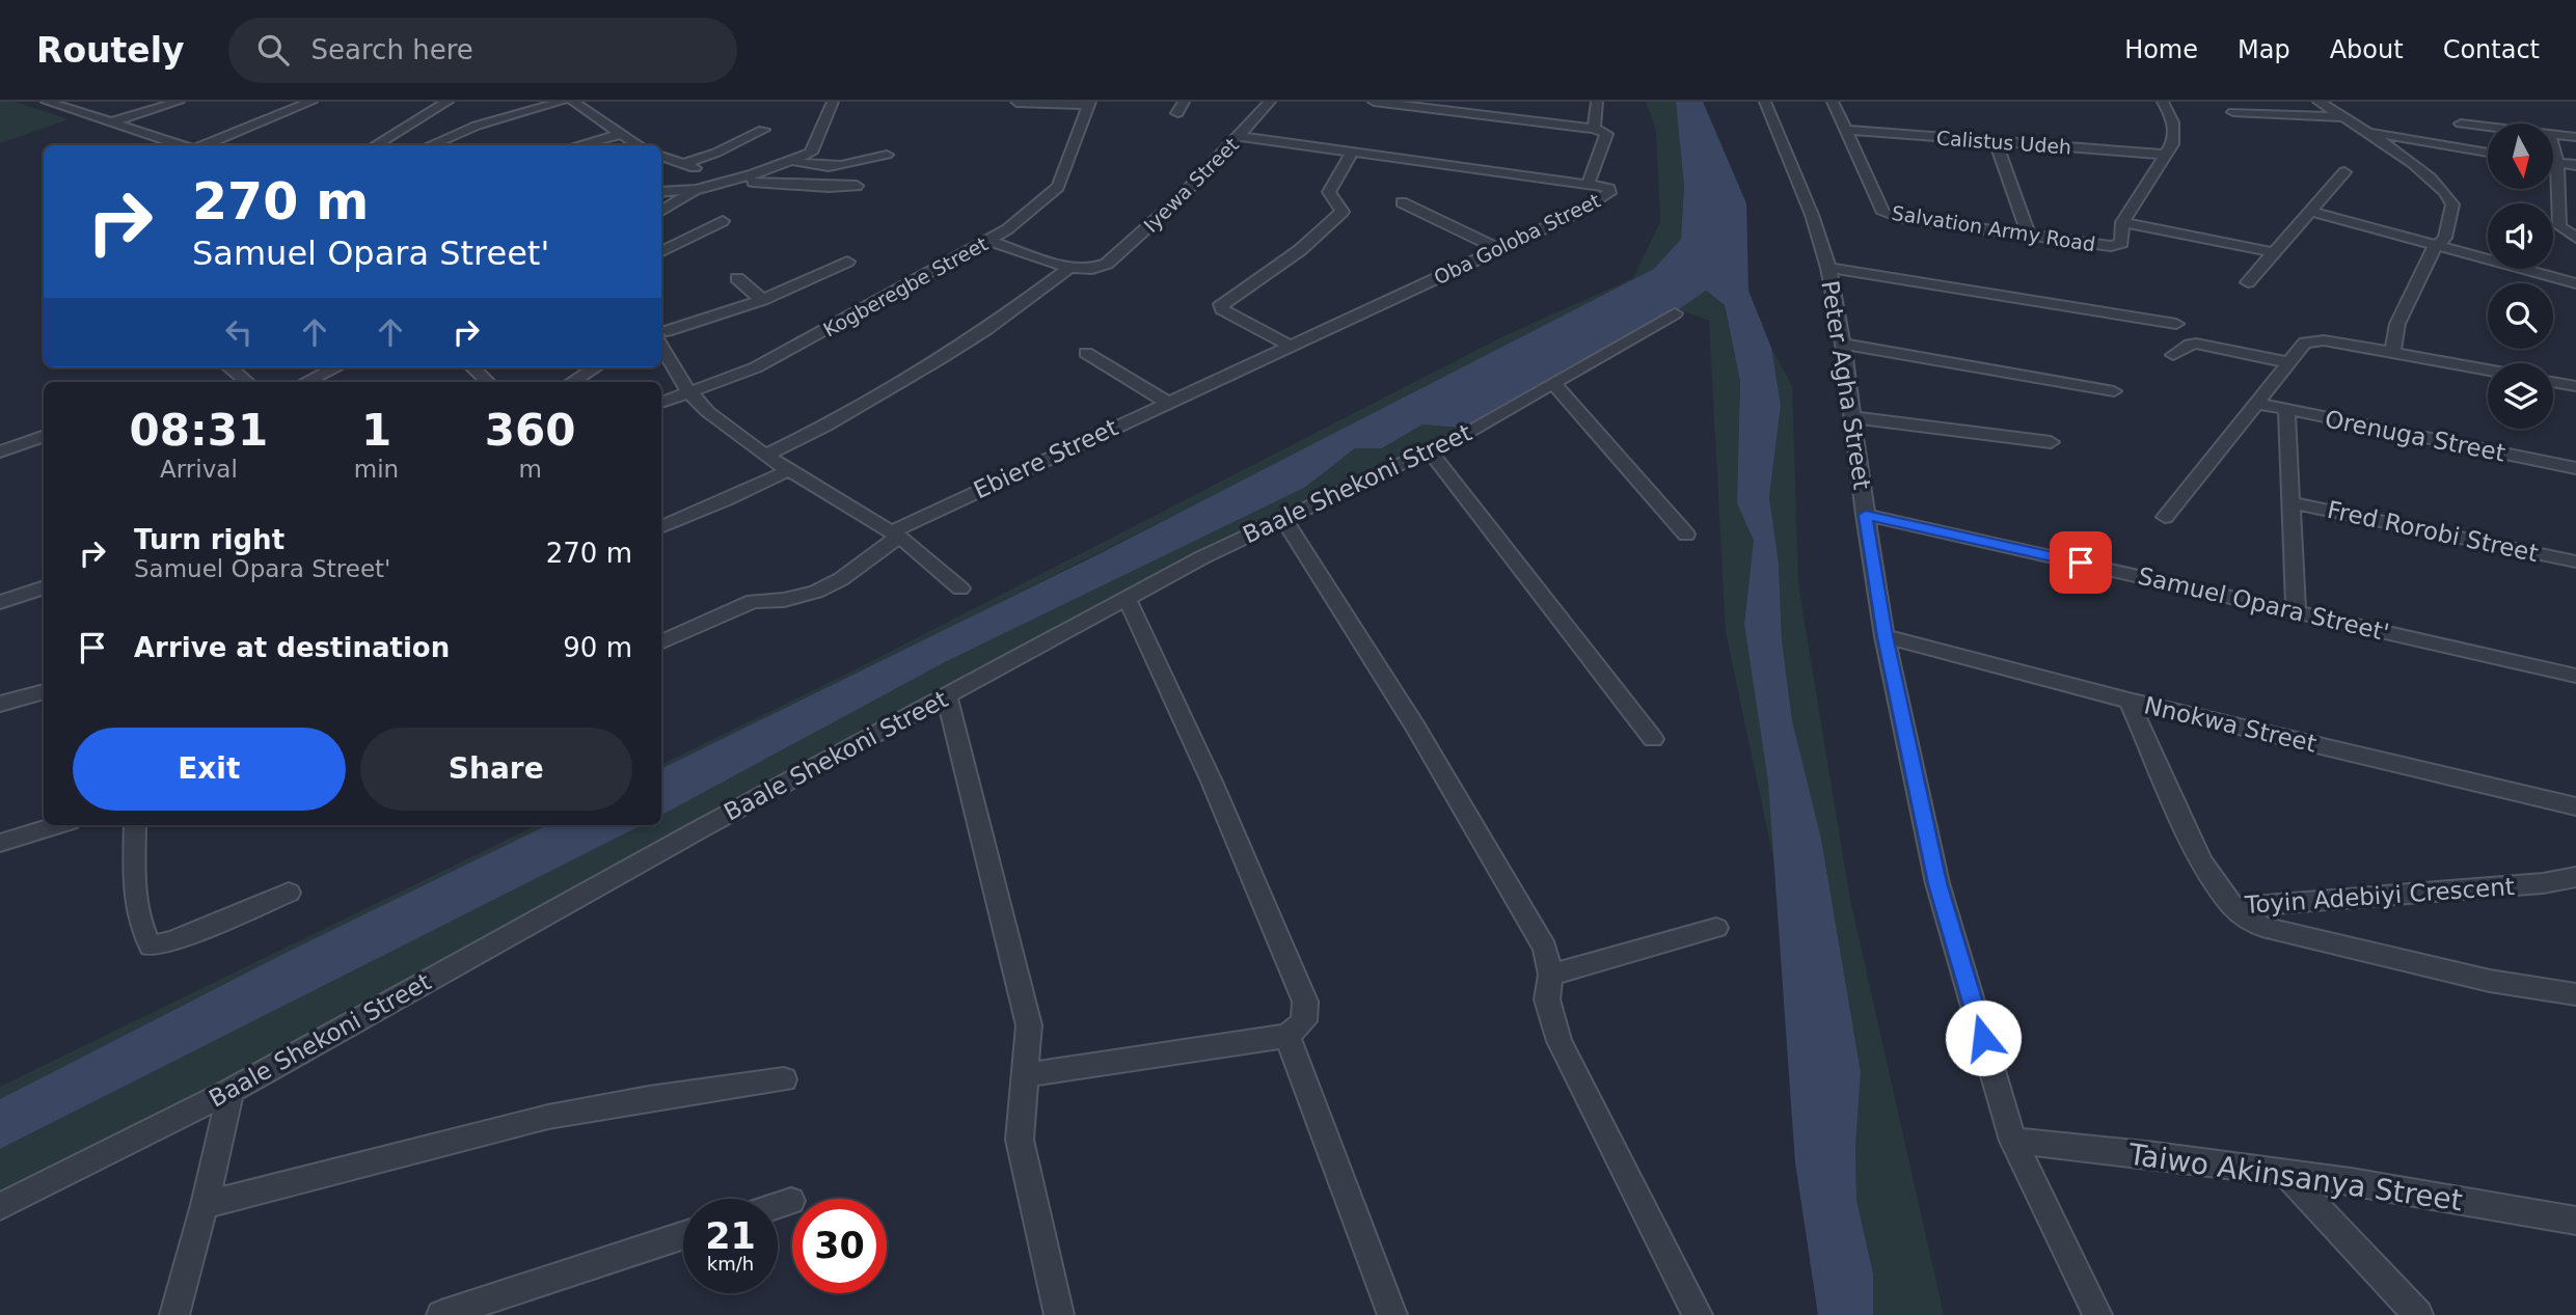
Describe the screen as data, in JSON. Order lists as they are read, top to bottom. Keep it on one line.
{"streets":{"street":["Calistus Udeh","Iyewa Street","Salvation Army Road","Oba Goloba Street","Kogberegbe Street","Peter Agha Street","Orenuga Street","Ebiere Street","Baale Shekoni Street","Fred Rorobi Street","Samuel Opara Street'","Nnokwa Street","Toyin Adebiyi Crescent","Taiwo Akinsanya Street"]},"crossings":[["Calistus Udeh","Salvation Army Road"],["Iyewa Street","Oba Goloba Street"],["Oba Goloba Street","Ebiere Street"],["Peter Agha Street","Samuel Opara Street'"],["Peter Agha Street","Nnokwa Street"],["Peter Agha Street","Taiwo Akinsanya Street"]],"north":"bottom","page":{"header":"Routely","search":"Search here","nav":["Home","Map","About","Contact"],"turn":["270 m","Samuel Opara Street'"],"eta":["08:31","Arrival","1","min","360","m"],"list":[{"name":"Turn right","note":"Samuel Opara Street'","value":"270 m"},{"name":"Arrive at destination","value":"90 m"}],"buttons":["Exit","Share"],"speed":"21 km/h","limit":"30"}}
